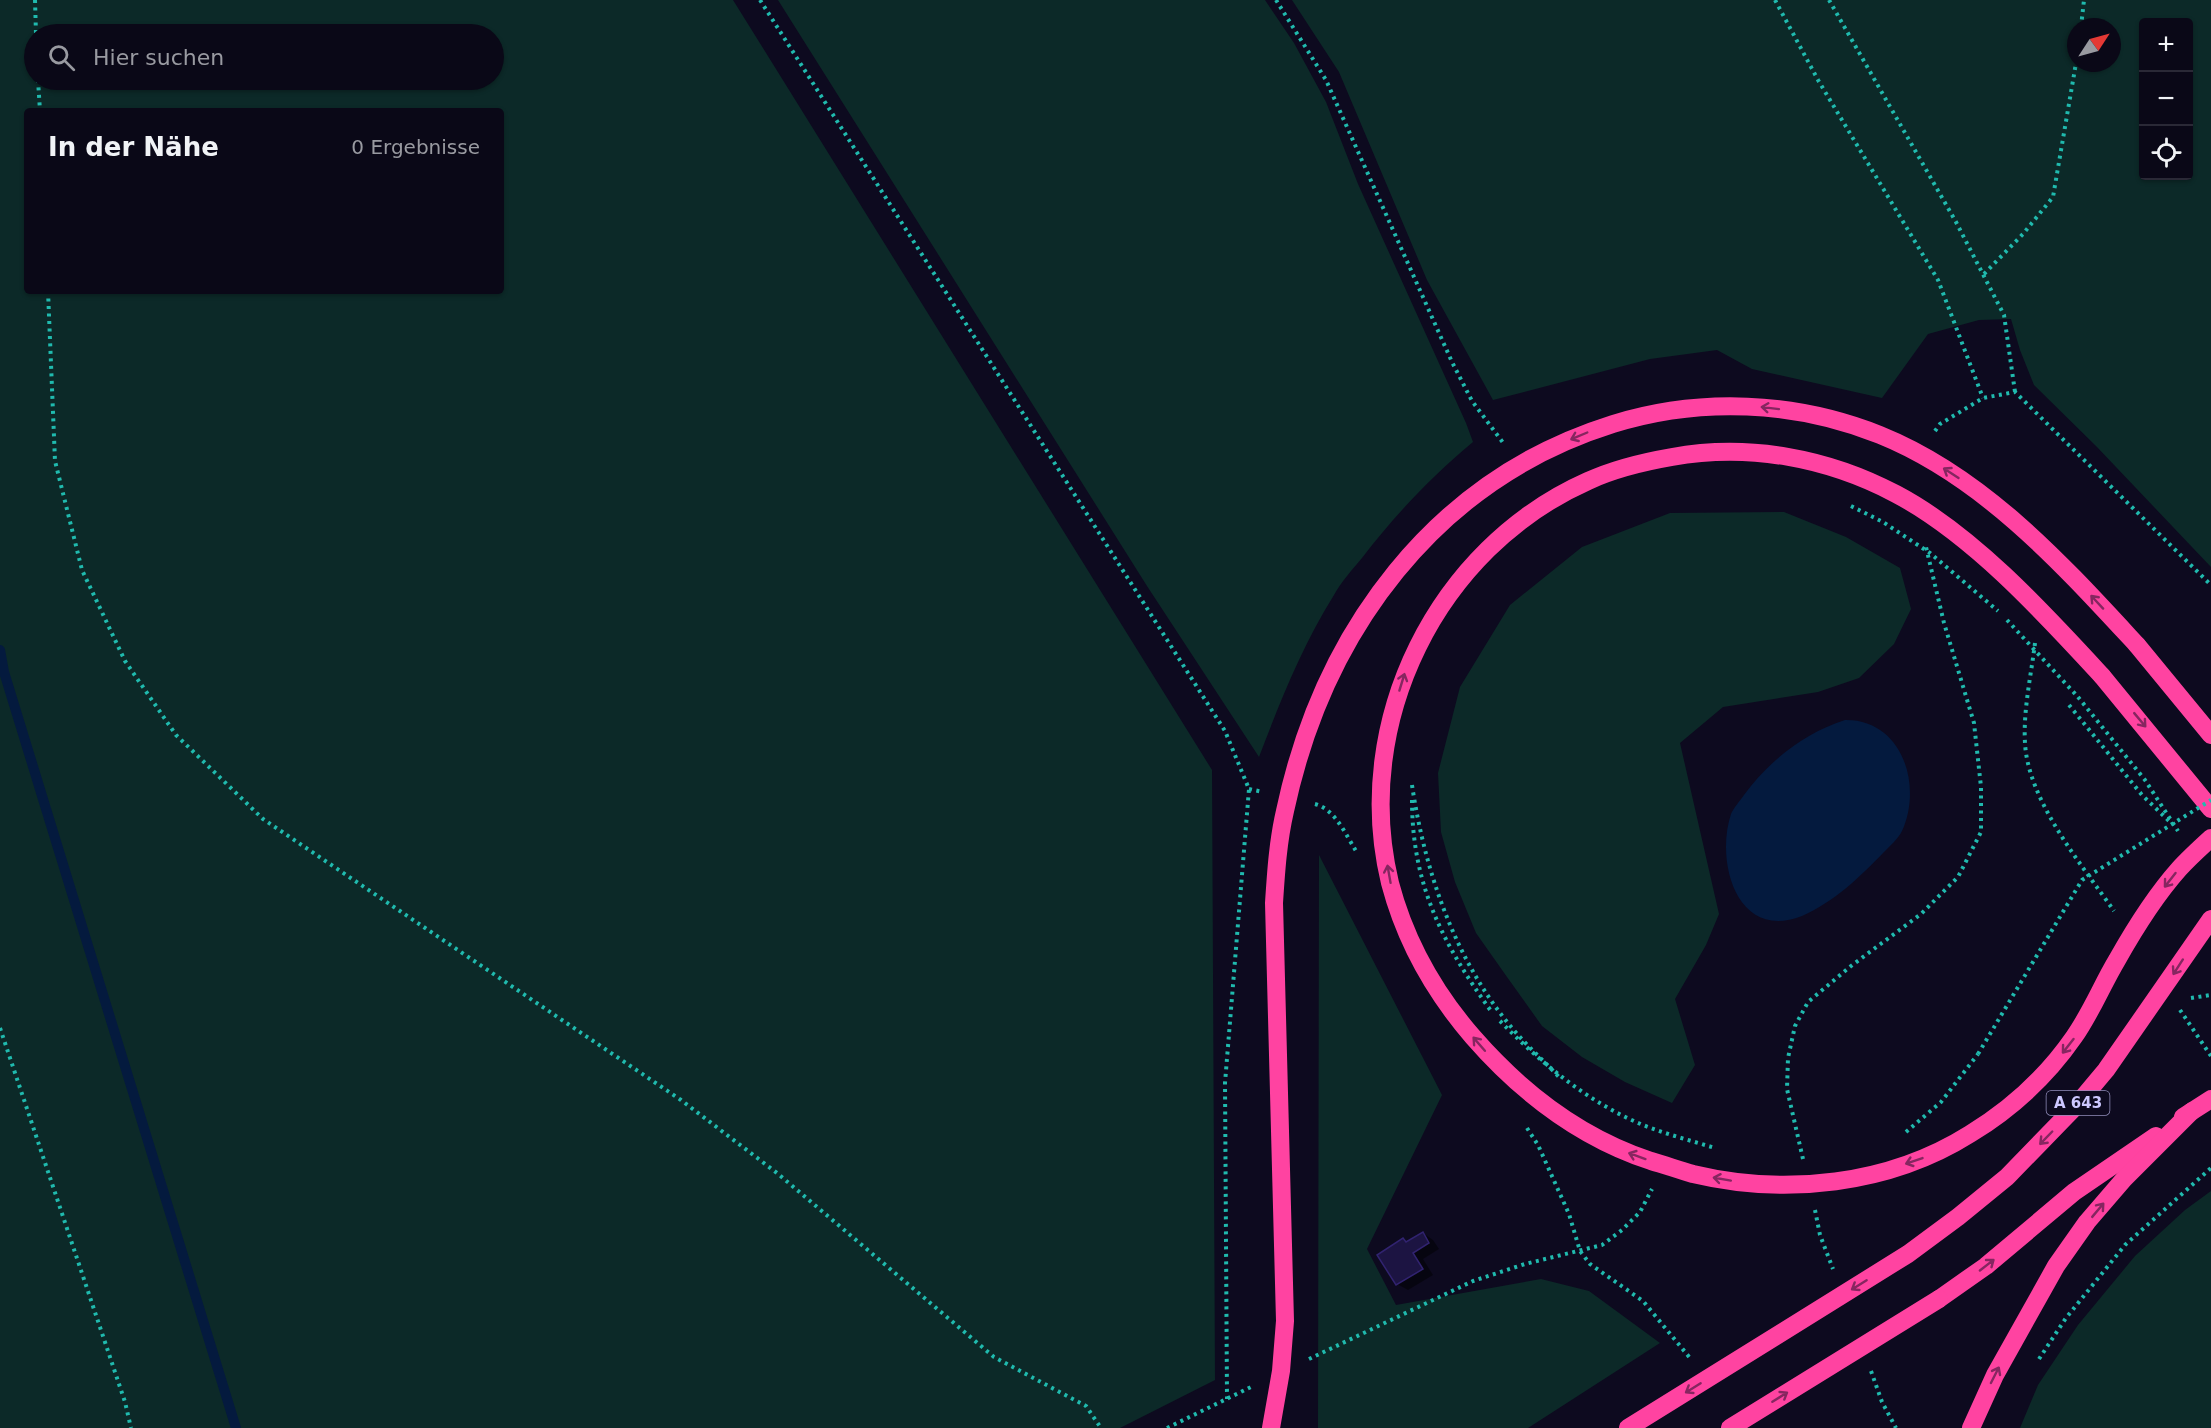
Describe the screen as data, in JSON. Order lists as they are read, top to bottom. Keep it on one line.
{"streets":{"highway":["A 643"]},"north":"top right","page":{"map_buttons":["+","−"],"search":"Hier suchen","heading":["In der Nähe","0 Ergebnisse"]}}
